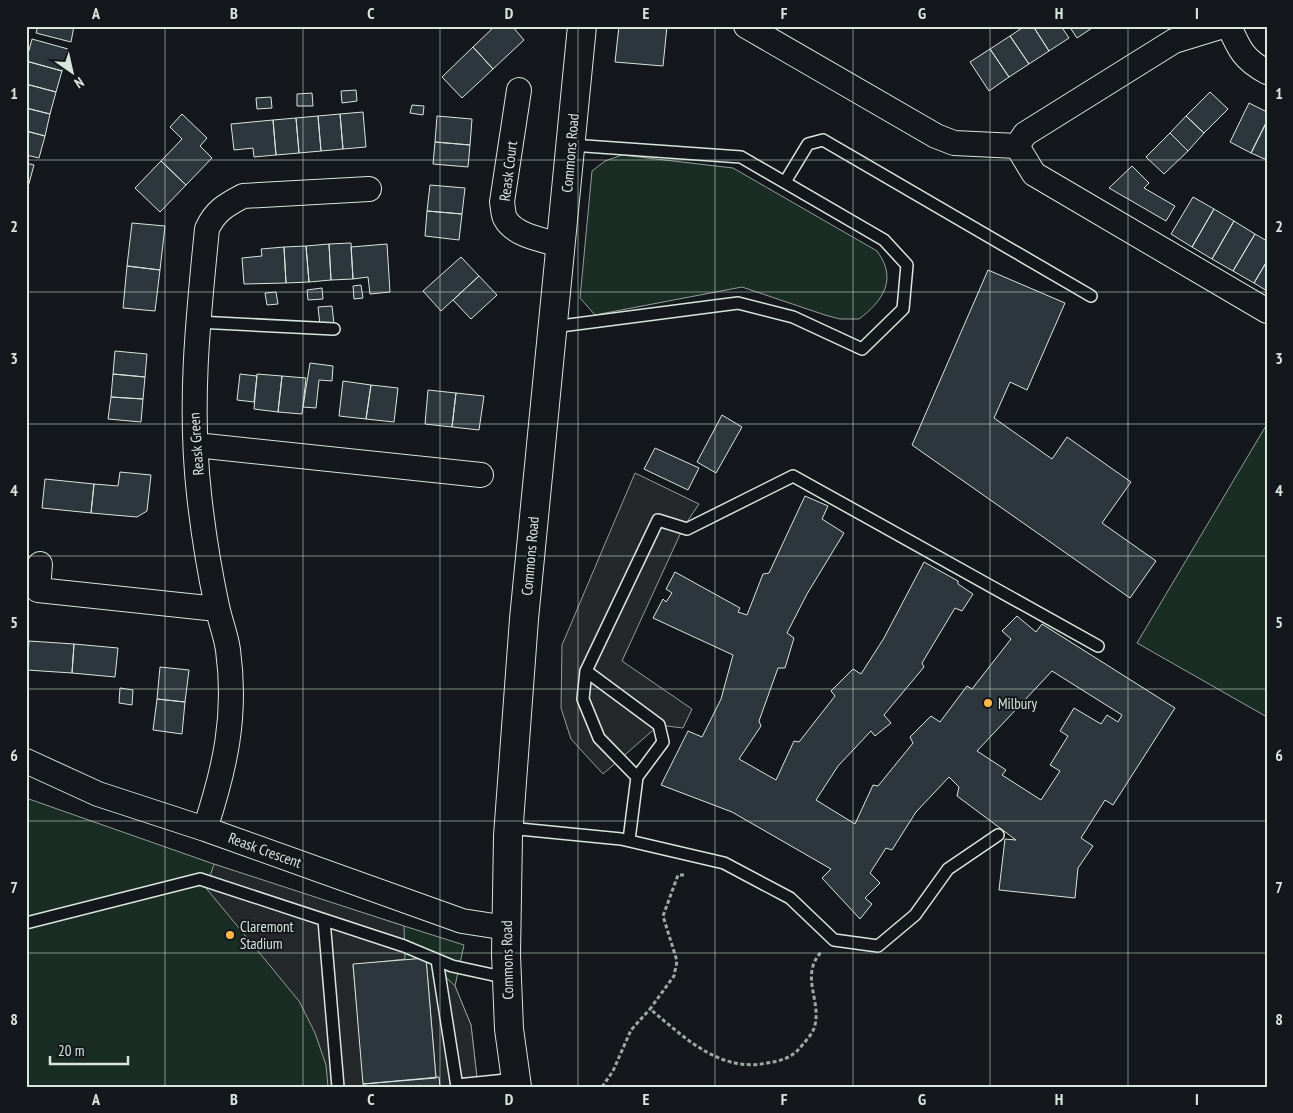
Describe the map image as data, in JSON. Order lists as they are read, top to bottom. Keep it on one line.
{"streets":{"street":["Commons Road","Reask Court","Reask Green","Reask Crescent"]},"crossings":[["Commons Road","Reask Court"],["Commons Road","Reask Crescent"],["Reask Green","Reask Crescent"]],"places":["Milbury","Claremont Stadium"],"scale_bar":"20 m","north":"bottom right","grid":{"columns":["A","B","C","D","E","F","G","H","I"],"rows":["1","2","3","4","5","6","7","8"]}}
